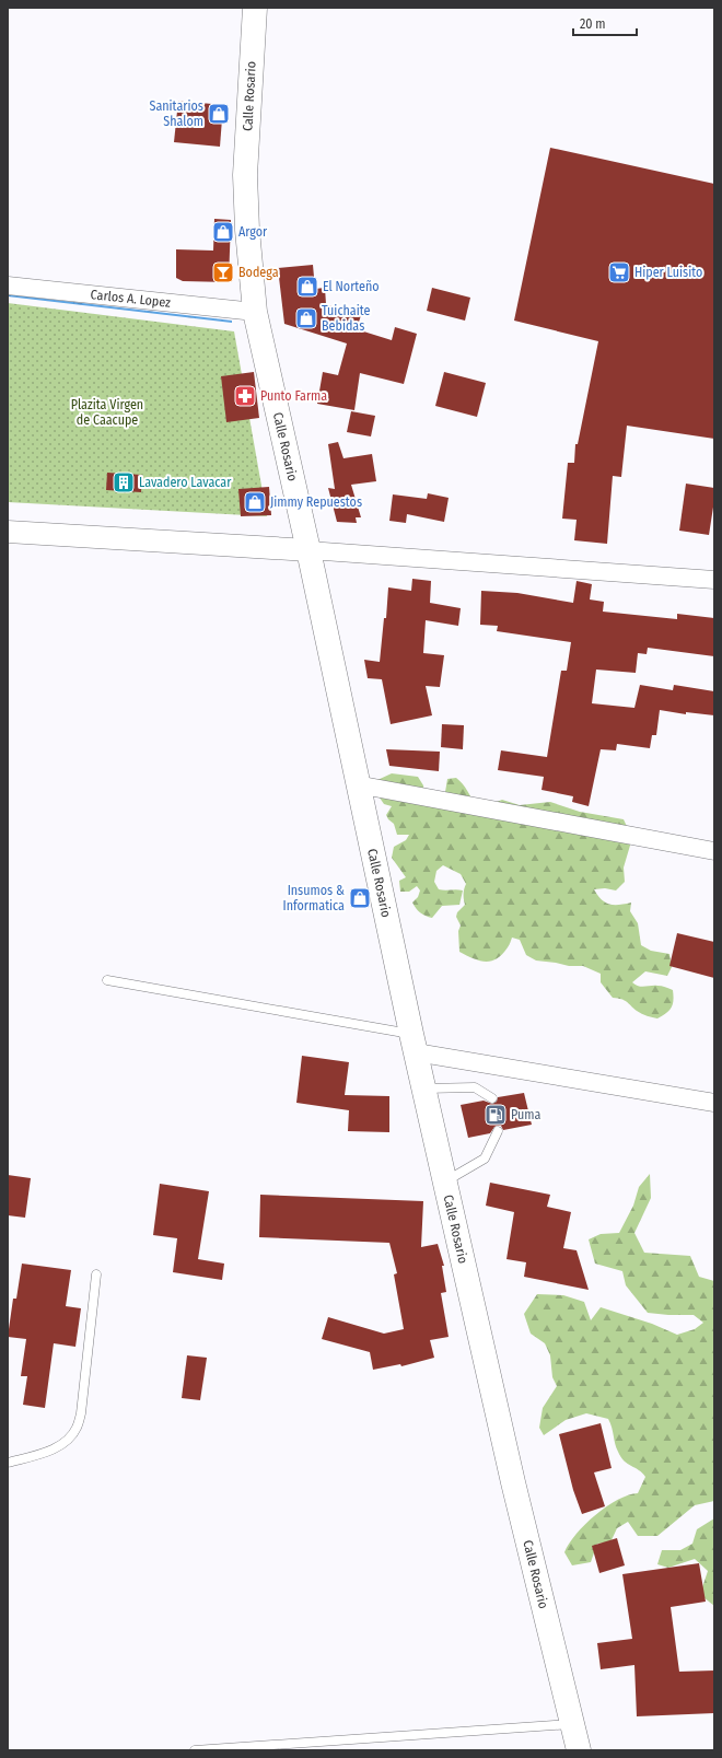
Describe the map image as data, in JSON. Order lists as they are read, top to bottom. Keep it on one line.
{"streets":{"main road":["Calle Rosario"],"street":["Carlos A. Lopez"]},"crossings":[["Calle Rosario","Carlos A. Lopez"]],"parks":["Plazita Virgen de Caacupe"],"places":{"shop":["Sanitarios Shalom","Argor","El Norteño","Tuichaite Bebidas","Jimmy Repuestos","Insumos & Informatica"],"bar":["Bodega"],"supermarket":["Hiper Luisito"],"pharmacy":["Punto Farma"],"building":["Lavadero Lavacar"],"fuel station":["Puma"]},"scale_bar":"20 m"}
